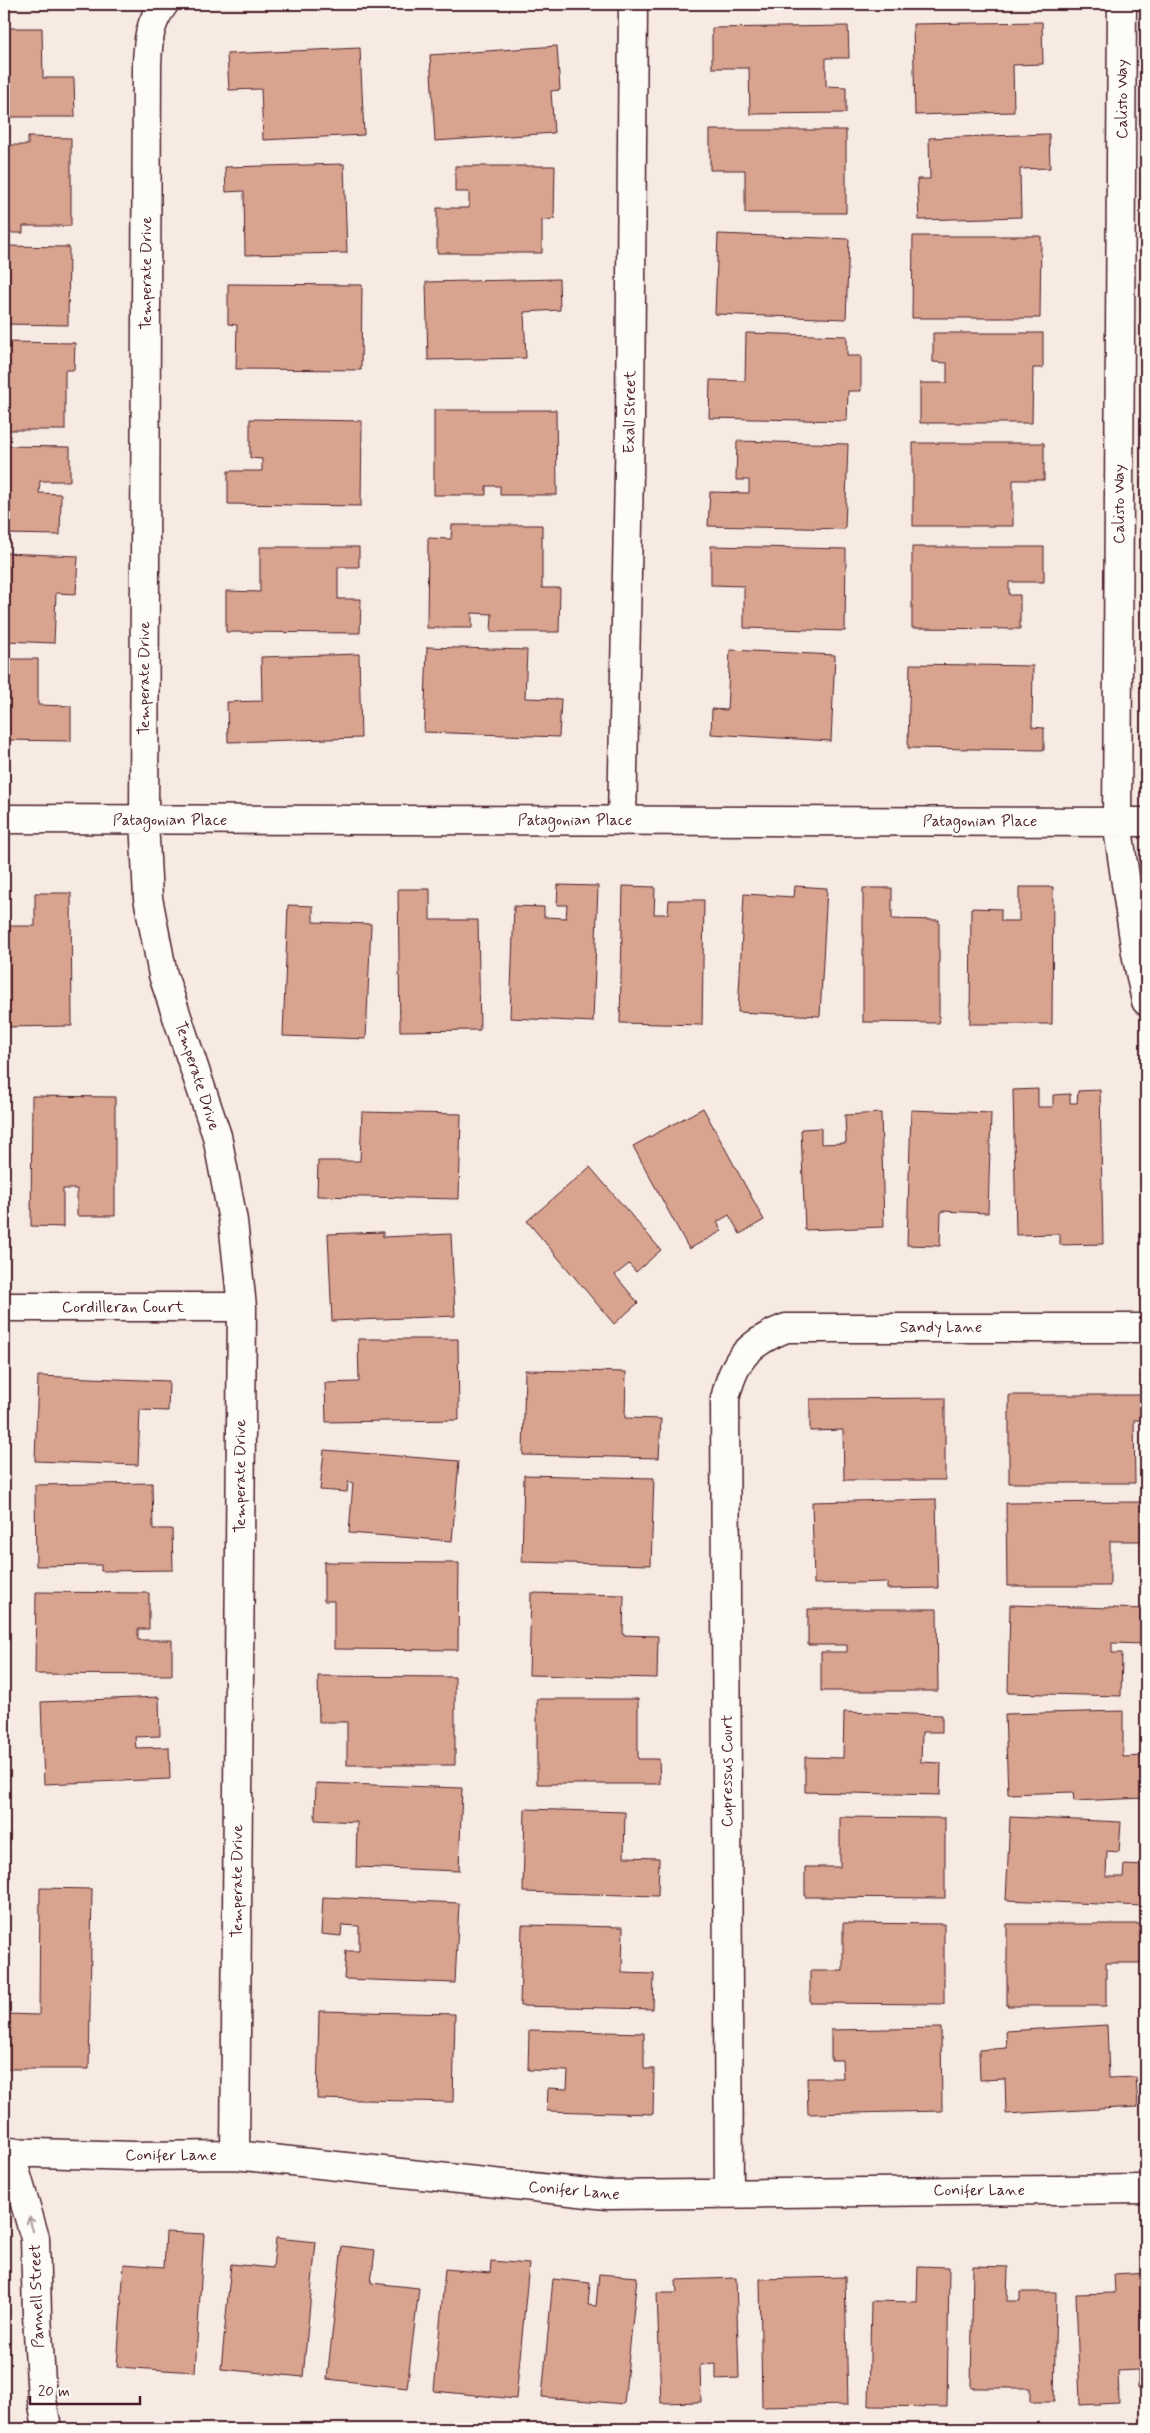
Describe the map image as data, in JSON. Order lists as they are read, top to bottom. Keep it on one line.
{"streets":{"street":["Calisto Way","Temperate Drive","Exall Street","Patagonian Place","Cordilleran Court","Sandy Lane","Cupressus Court","Conifer Lane","Pannell Street"]},"crossings":[["Calisto Way","Patagonian Place"],["Temperate Drive","Patagonian Place"],["Temperate Drive","Cordilleran Court"],["Temperate Drive","Conifer Lane"],["Exall Street","Patagonian Place"],["Sandy Lane","Cupressus Court"],["Cupressus Court","Conifer Lane"],["Conifer Lane","Pannell Street"]],"one_way":["Pannell Street"],"scale_bar":"20 m"}
